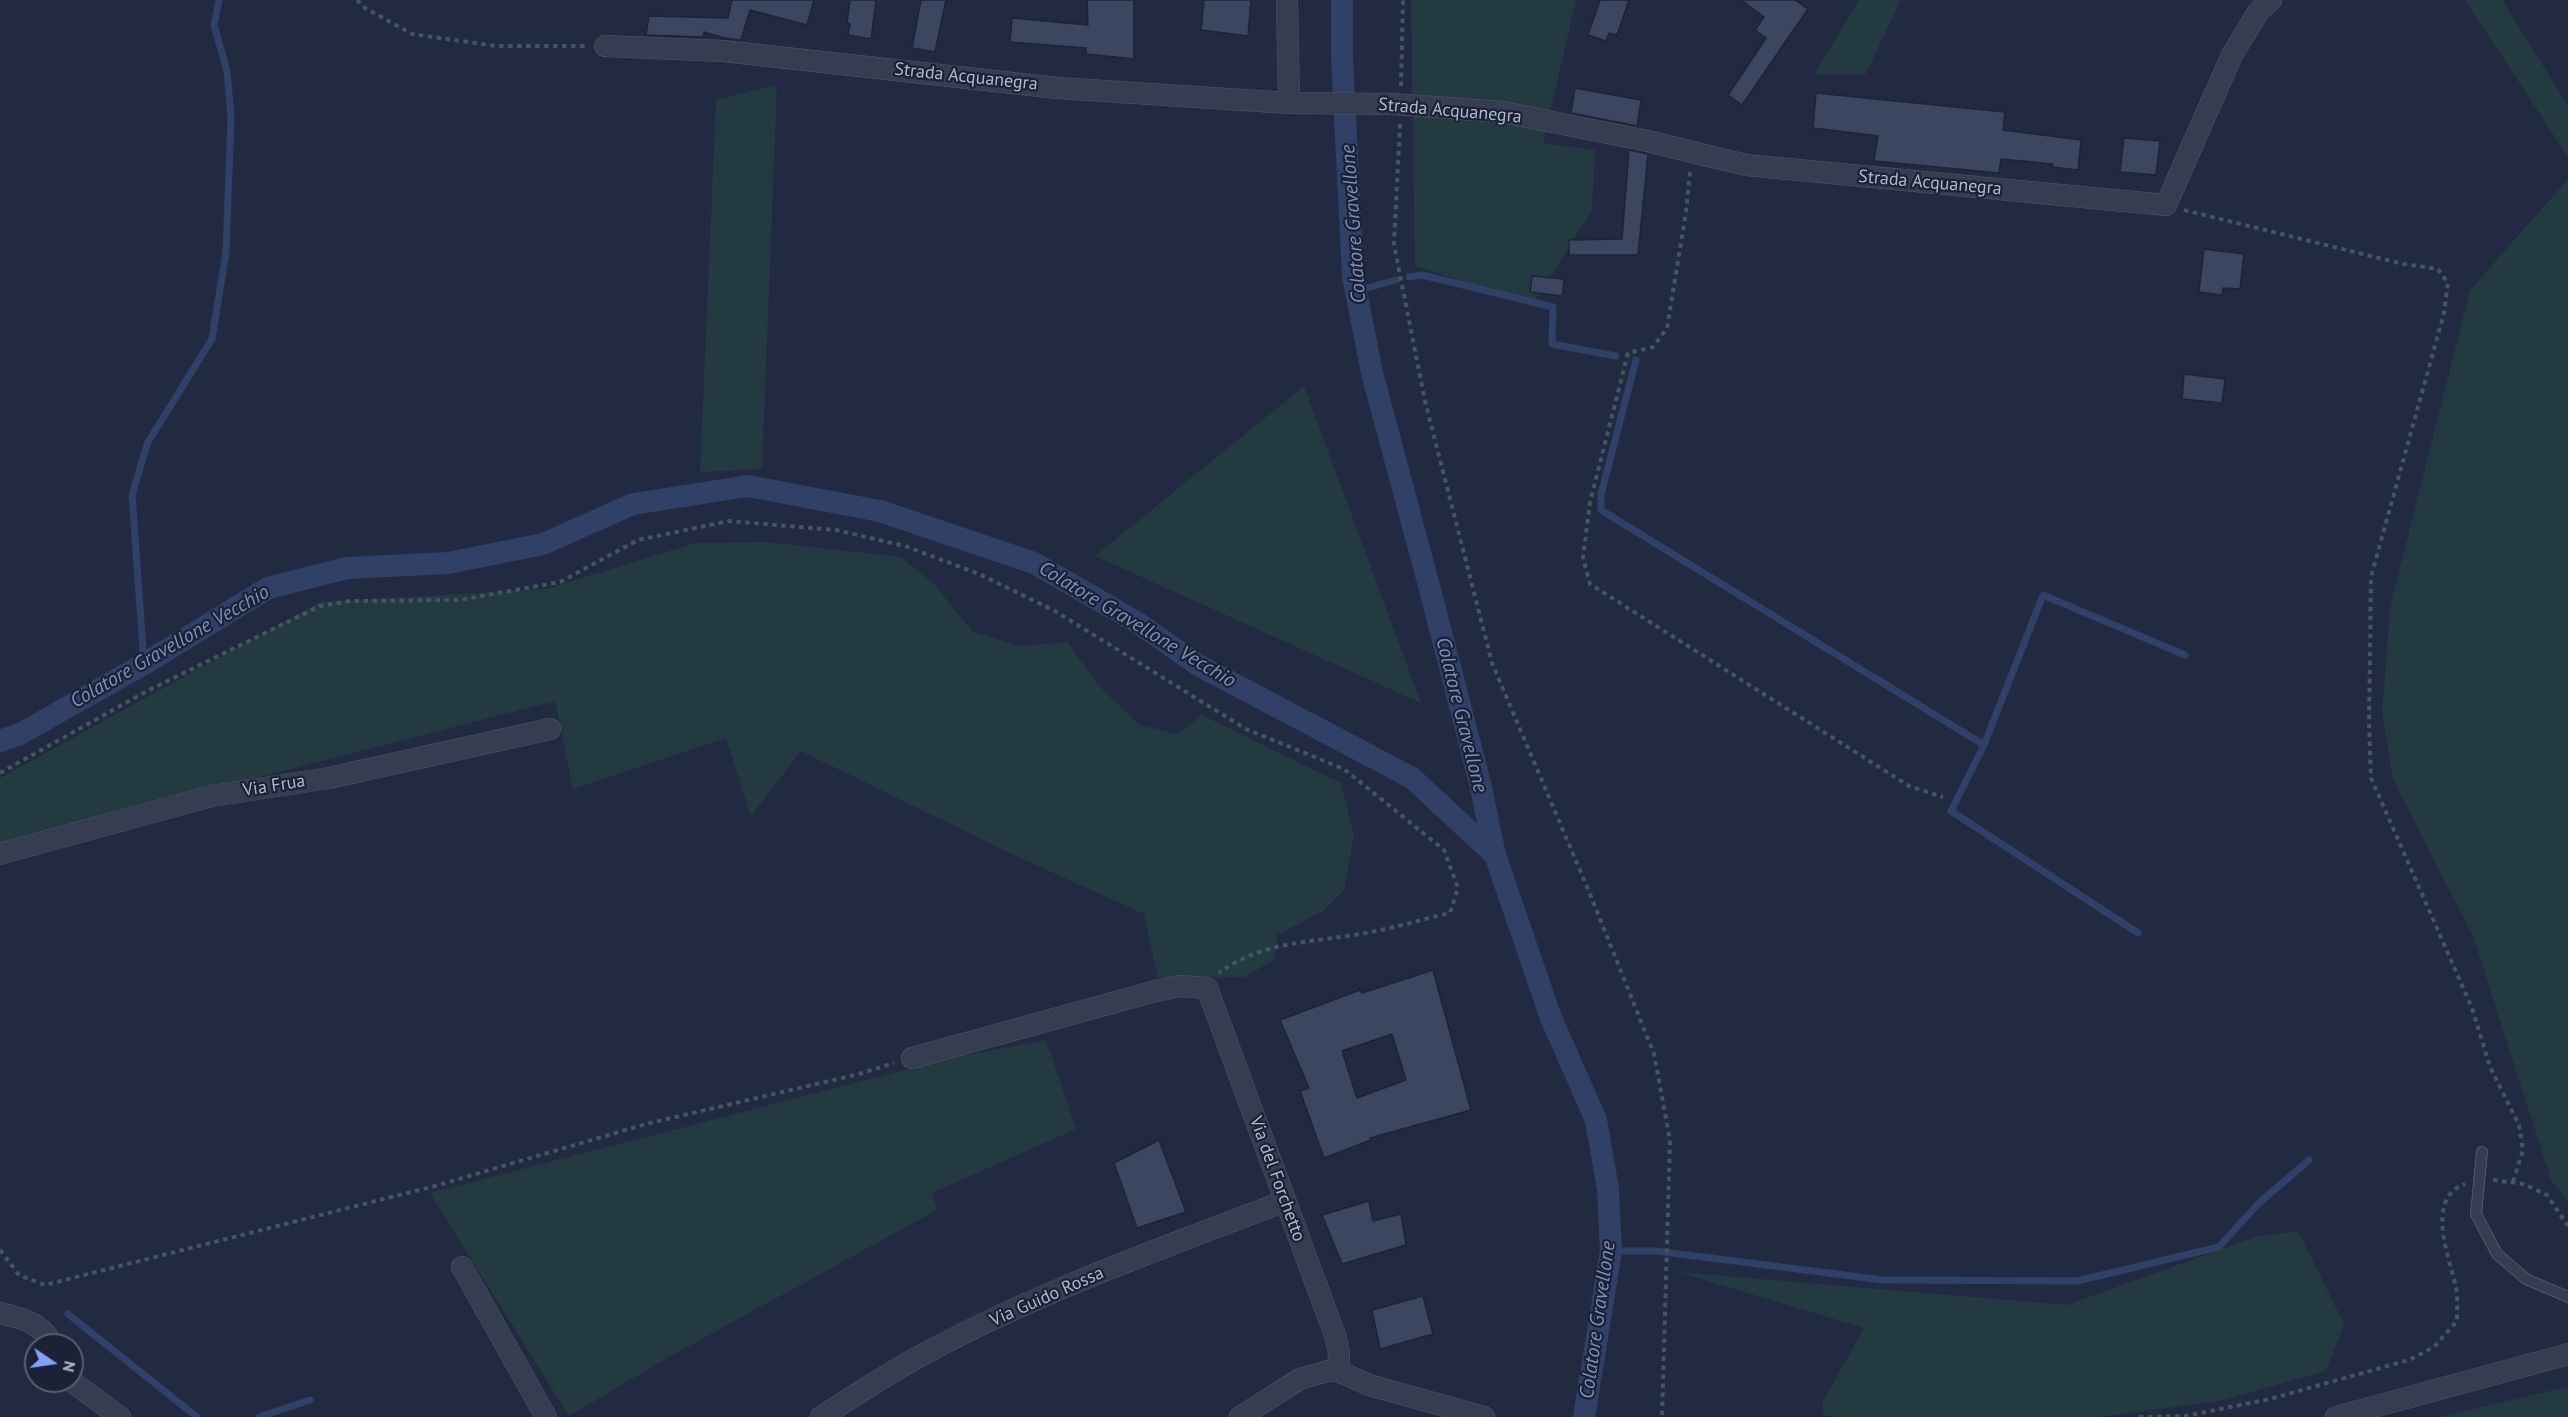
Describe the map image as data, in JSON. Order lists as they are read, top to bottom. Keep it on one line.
{"streets":{"street":["Strada Acquanegra","Via Frua","Via del Forchetto","Via Guido Rossa"]},"crossings":[["Via del Forchetto","Via Guido Rossa"]],"water":["Colatore Gravellone","Colatore Gravellone Vecchio"],"north":"right"}
